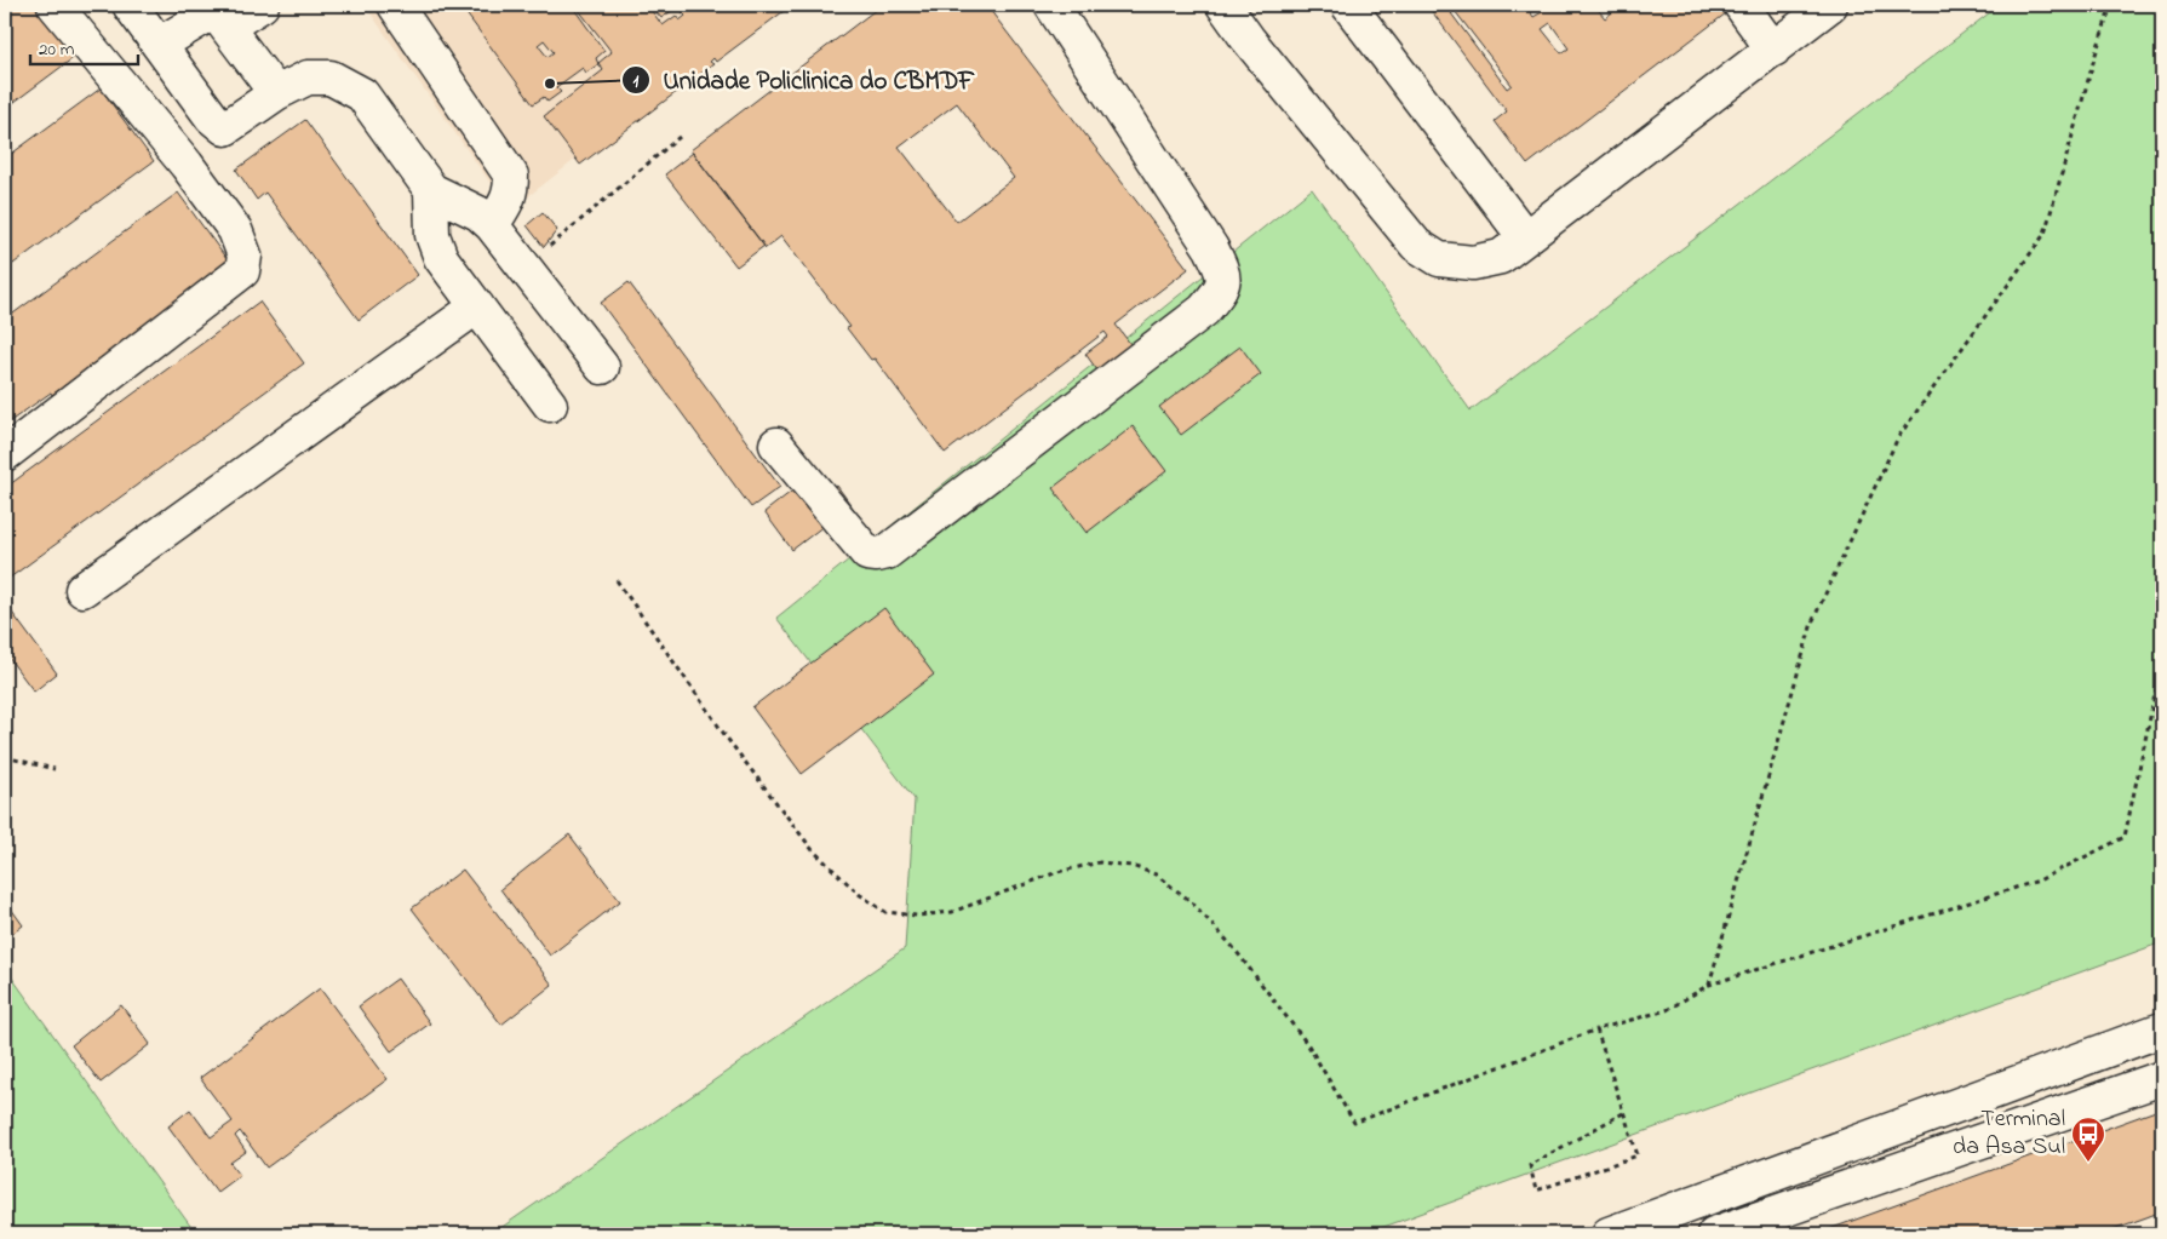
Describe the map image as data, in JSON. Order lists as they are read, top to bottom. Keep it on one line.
{"places":{"other":["Unidade Policlinica do CBMDF"],"bus stop":["Terminal da Asa Sul"]},"scale_bar":"20 m"}
